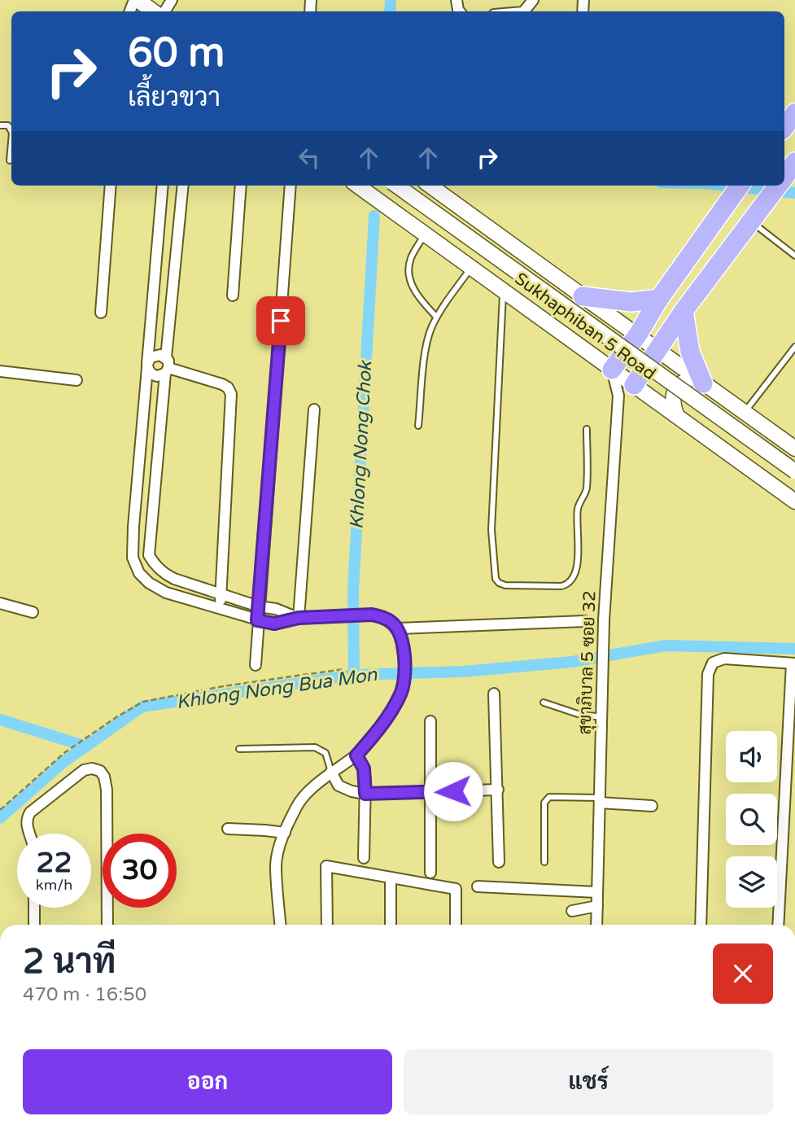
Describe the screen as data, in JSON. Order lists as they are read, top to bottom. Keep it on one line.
{"streets":{"main road":["Sukhaphiban 5 Road"],"street":["สุขาภิบาล 5 ซอย 32"]},"crossings":[["Sukhaphiban 5 Road","สุขาภิบาล 5 ซอย 32"]],"water":["Khlong Nong Chok","Khlong Nong Bua Mon"],"page":{"turn":["60 m","เลี้ยวขวา"],"speed":"22 km/h","limit":"30","heading":["2 นาที","470 m · 16:50"],"buttons":["ออก","แชร์"]}}
